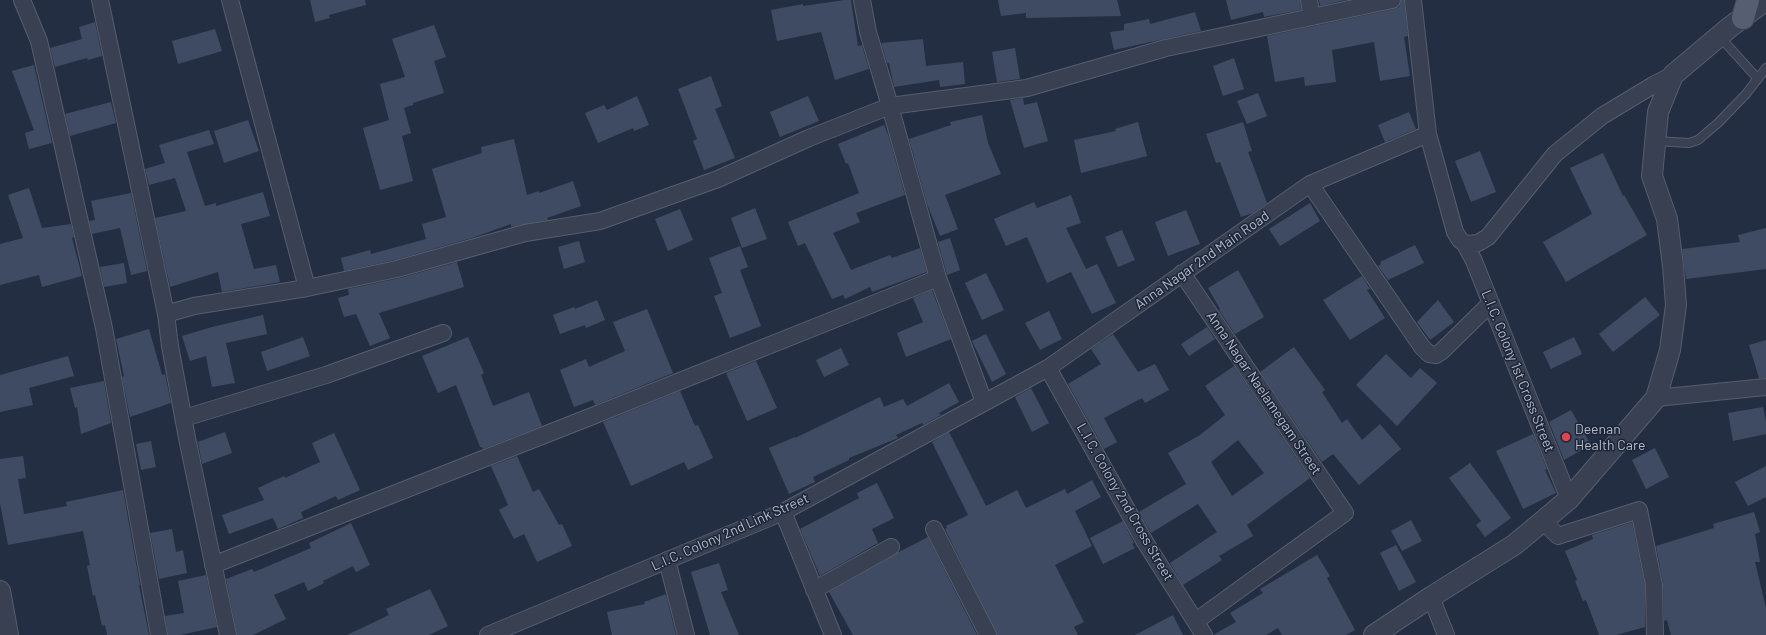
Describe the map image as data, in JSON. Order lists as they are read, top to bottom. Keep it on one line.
{"streets":{"street":["Anna Nagar 2nd Main Road","L.I.C. Colony 1st Cross Street","Anna Nagar Naelamegam Street","L.I.C. Colony 2nd Cross Street","L.I.C. Colony 2nd Link Street"]},"crossings":[["Anna Nagar 2nd Main Road","L.I.C. Colony 1st Cross Street"],["Anna Nagar 2nd Main Road","Anna Nagar Naelamegam Street"],["Anna Nagar 2nd Main Road","L.I.C. Colony 2nd Cross Street"],["Anna Nagar 2nd Main Road","L.I.C. Colony 2nd Link Street"],["Anna Nagar Naelamegam Street","L.I.C. Colony 2nd Cross Street"]],"places":["Deenan Health Care"]}
